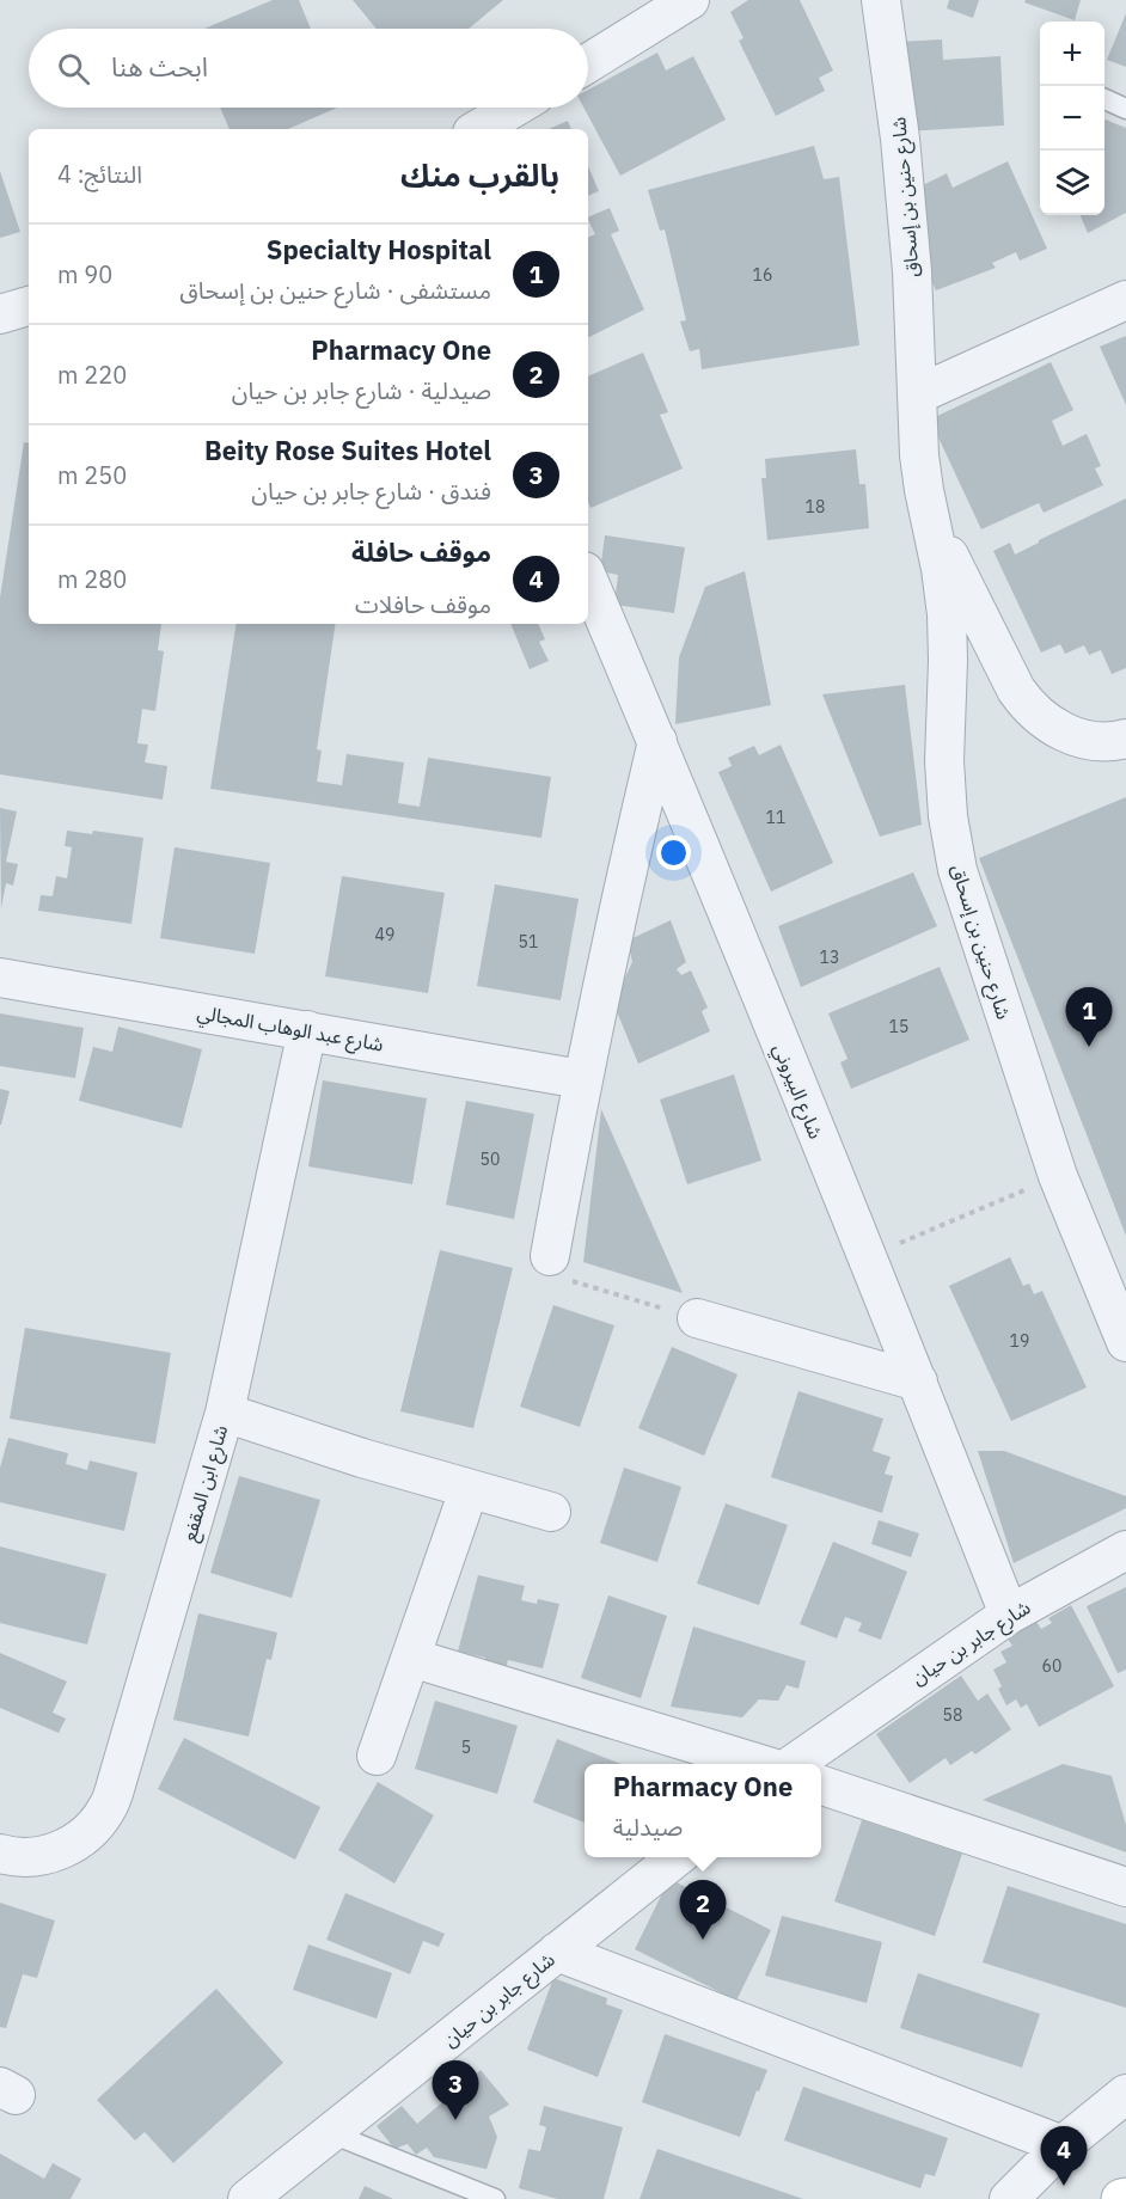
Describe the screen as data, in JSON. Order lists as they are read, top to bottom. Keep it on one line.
{"streets":{"street":["شارع حنين بن إسحاق","شارع عبد الوهاب المجالي","شارع البيروني","شارع ابن المقفع","شارع جابر بن حيان"]},"crossings":[["شارع عبد الوهاب المجالي","شارع ابن المقفع"],["شارع البيروني","شارع جابر بن حيان"]],"house_numbers":["16","18","11","49","51","13","15","50","19","60","58","5"],"page":{"map_buttons":["+","−"],"search":"ابحث هنا","heading":["بالقرب منك","النتائج: 4"],"list":[{"mark":"1","name":"Specialty Hospital","note":"مستشفى · شارع حنين بن إسحاق","value":"90 m"},{"mark":"2","name":"Pharmacy One","note":"صيدلية · شارع جابر بن حيان","value":"220 m"},{"mark":"3","name":"Beity Rose Suites Hotel","note":"فندق · شارع جابر بن حيان","value":"250 m"},{"mark":"4","name":"موقف حافلة","note":"موقف حافلات","value":"280 m"}],"pins":["1","2","3","4"],"popup":["Pharmacy One","صيدلية"]}}
